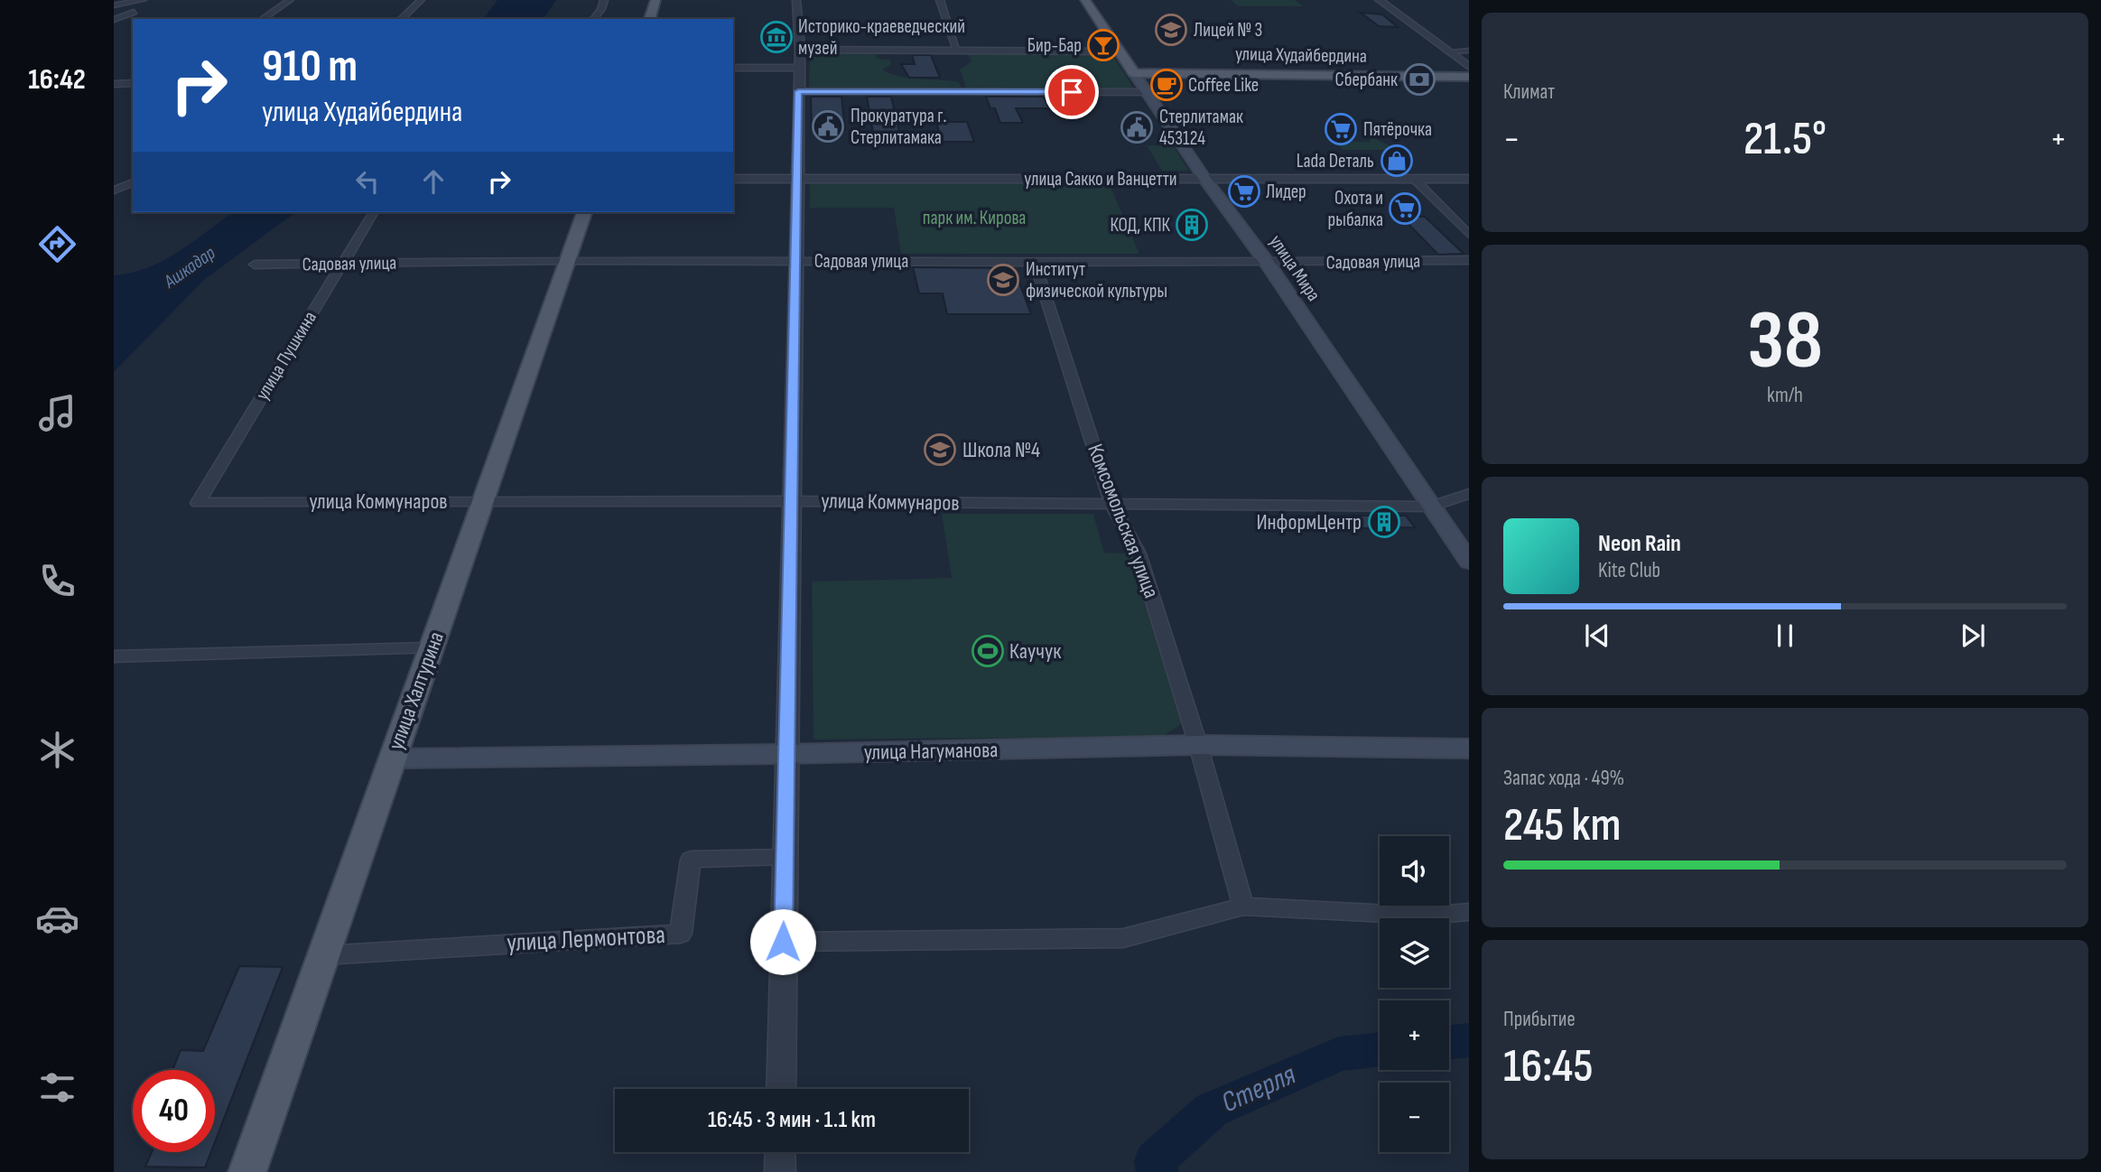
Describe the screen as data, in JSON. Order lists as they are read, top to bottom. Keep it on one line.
{"streets":{"main road":["улица Худайбердина","улица Мира","улица Халтурина","улица Нагуманова"],"street":["улица Сакко и Ванцетти","Садовая улица","улица Пушкина","улица Коммунаров","Комсомольская улица","улица Лермонтова"]},"crossings":[["улица Худайбердина","улица Мира"],["улица Сакко и Ванцетти","улица Мира"],["Садовая улица","улица Мира"],["Садовая улица","улица Пушкина"],["Садовая улица","Комсомольская улица"],["Садовая улица","улица Халтурина"],["улица Мира","улица Коммунаров"],["улица Пушкина","улица Коммунаров"],["улица Коммунаров","Комсомольская улица"],["улица Коммунаров","улица Халтурина"],["Комсомольская улица","улица Нагуманова"],["улица Халтурина","улица Нагуманова"],["улица Халтурина","улица Лермонтова"]],"water":["Ашкадар","Стерля"],"parks":["парк им. Кирова"],"places":{"school or university":["Лицей № 3","Институт физической культуры","Школа №4"],"museum":["Историко-краеведческий музей"],"bar":["Бир-Бар"],"bank":["Сбербанк"],"cafe":["Coffee Like"],"public building":["Прокуратура г. Стерлитамака","Стерлитамак 453124"],"supermarket":["Пятёрочка","Лидер","Охота и рыбалка"],"shop":["Lada Dеталь"],"building":["КОД, КПК","ИнформЦентр"],"sports":["Каучук"]},"page":{"tabs":"16:42","tile":["Климат",["38","km/h"],["Запас хода · 49%","245 km"],["Прибытие","16:45"]],"turn":["910 m","улица Худайбердина"],"heat":["−","21.5°","+"],"song":["Neon Rain","Kite Club"],"map_buttons":["+","−"],"limit":"40","trip":"16:45 · 3 мин · 1.1 km"}}
